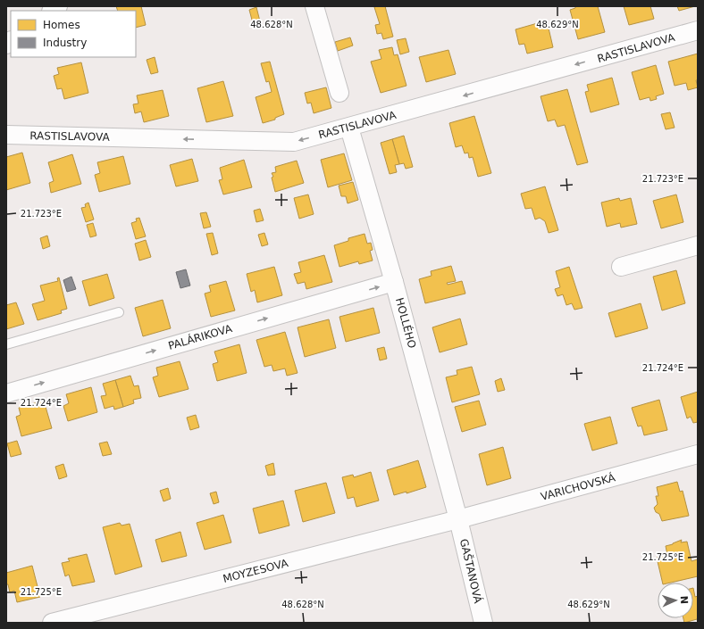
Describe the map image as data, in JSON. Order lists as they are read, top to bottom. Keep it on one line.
{"streets":{"street":["RASTISLAVOVA","HOLLÉHO","PALÁRIKOVA","VARICHOVSKÁ","MOYZESOVA","GAŠTANOVÁ"]},"crossings":[["RASTISLAVOVA","HOLLÉHO"],["HOLLÉHO","PALÁRIKOVA"],["HOLLÉHO","VARICHOVSKÁ"],["HOLLÉHO","MOYZESOVA"],["HOLLÉHO","GAŠTANOVÁ"],["VARICHOVSKÁ","MOYZESOVA"],["VARICHOVSKÁ","GAŠTANOVÁ"],["MOYZESOVA","GAŠTANOVÁ"]],"one_way":["RASTISLAVOVA","PALÁRIKOVA"],"legend":["Homes","Industry"],"north":"right","coordinates":["48.628°N","48.629°N","21.723°E","21.724°E","21.725°E"]}
